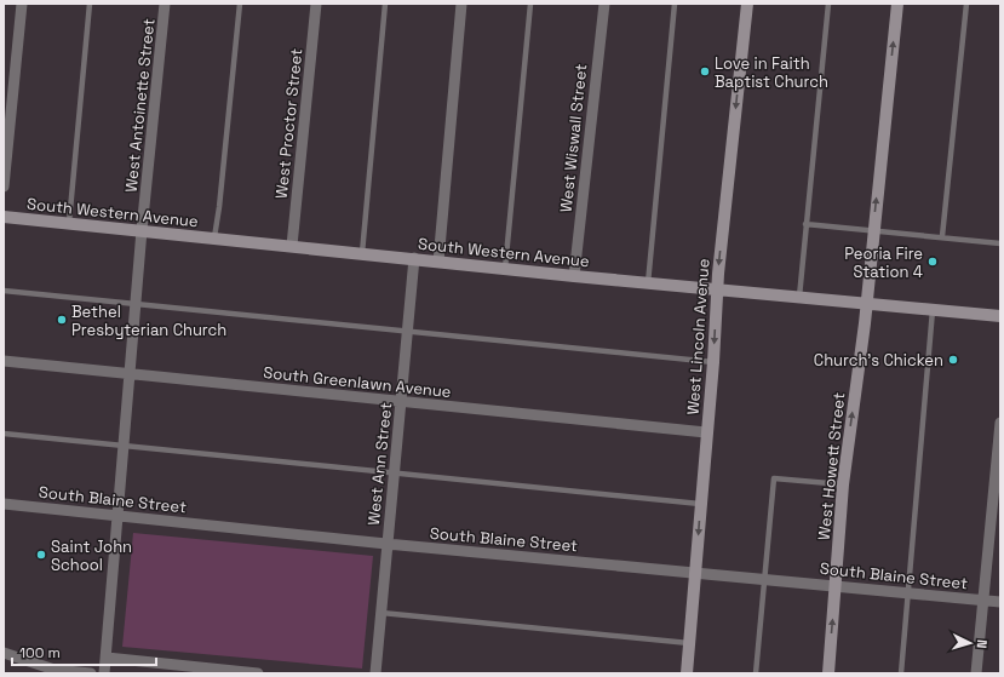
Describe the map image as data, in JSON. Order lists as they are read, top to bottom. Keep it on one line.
{"streets":{"main road":["South Western Avenue","West Lincoln Avenue","West Howett Street"],"street":["West Antoinette Street","West Proctor Street","West Wiswall Street","South Greenlawn Avenue","West Ann Street","South Blaine Street"]},"crossings":[["West Antoinette Street","South Western Avenue"],["West Antoinette Street","South Greenlawn Avenue"],["West Antoinette Street","South Blaine Street"],["West Proctor Street","South Western Avenue"],["West Wiswall Street","South Western Avenue"],["South Western Avenue","West Lincoln Avenue"],["South Western Avenue","West Ann Street"],["South Western Avenue","West Howett Street"],["West Lincoln Avenue","South Greenlawn Avenue"],["West Lincoln Avenue","South Blaine Street"],["South Greenlawn Avenue","West Ann Street"],["West Ann Street","South Blaine Street"],["West Howett Street","South Blaine Street"]],"one_way":["West Lincoln Avenue","West Howett Street"],"places":["Love in Faith Baptist Church","Peoria Fire Station 4","Bethel Presbyterian Church","Church's Chicken","Saint John School"],"scale_bar":"100 m","north":"right"}
